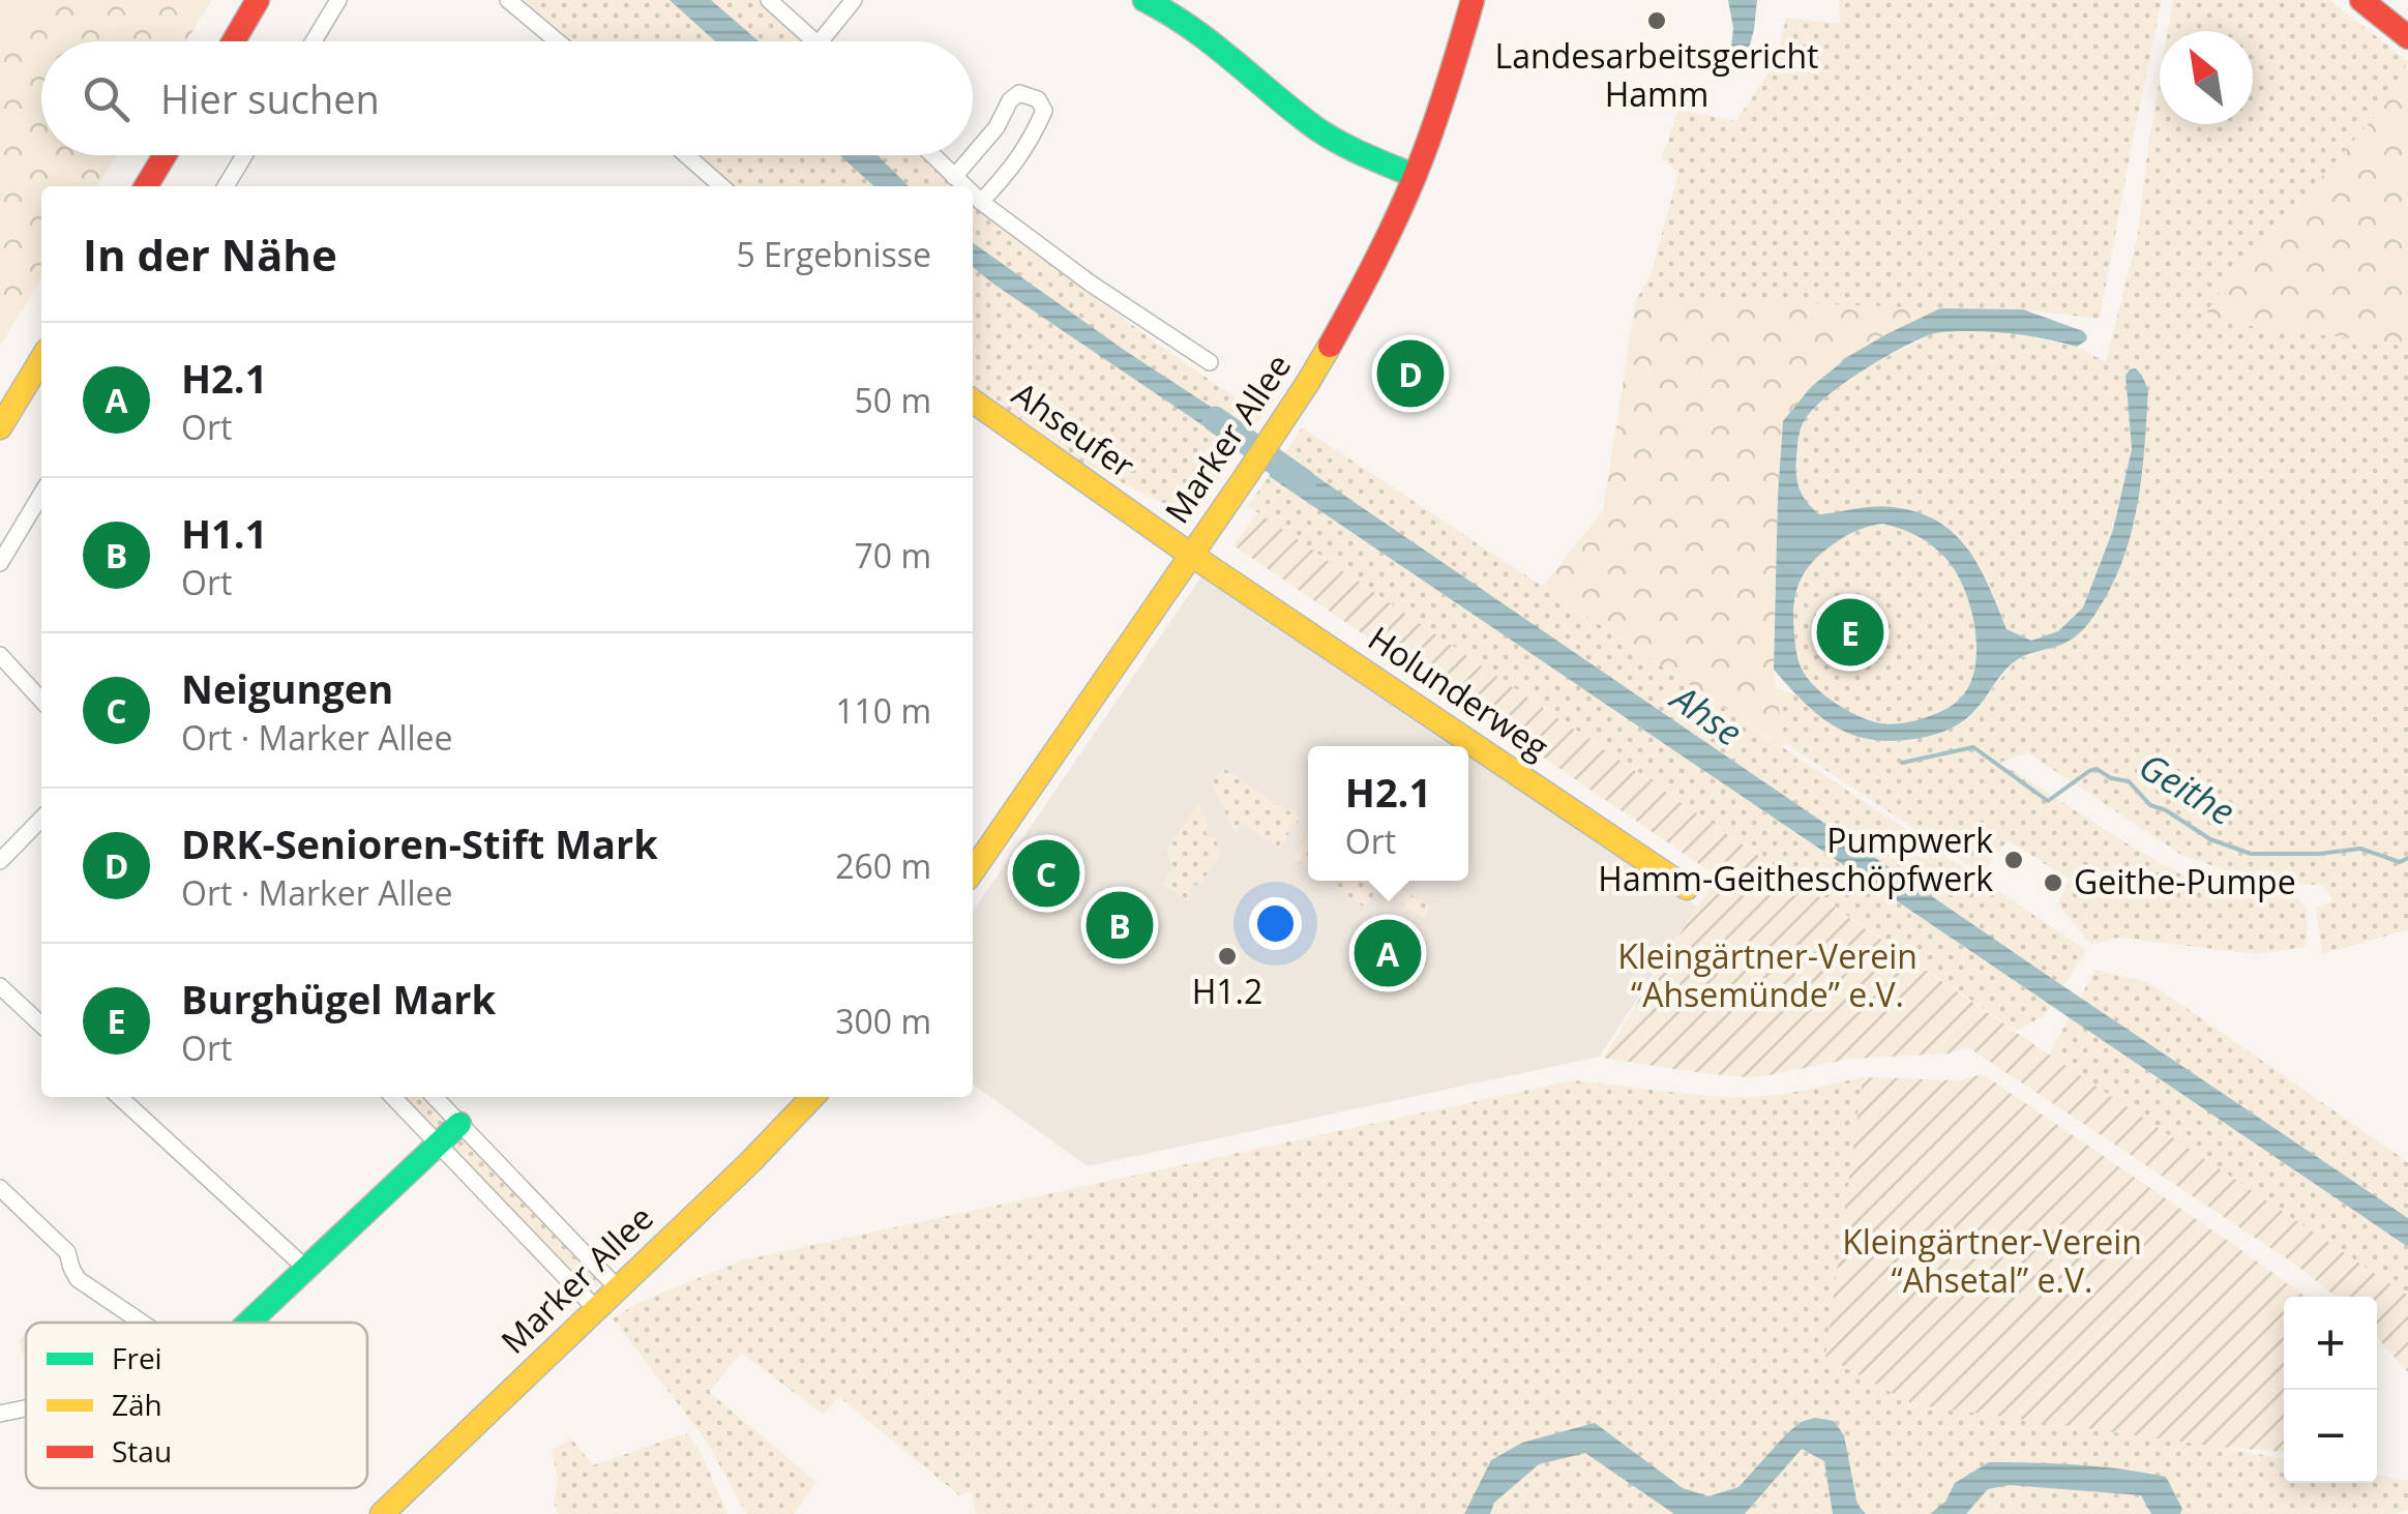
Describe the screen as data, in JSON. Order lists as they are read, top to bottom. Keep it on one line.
{"streets":{"street":["Ahseufer","Marker Allee","Holunderweg"]},"crossings":[["Ahseufer","Marker Allee"],["Ahseufer","Holunderweg"],["Marker Allee","Holunderweg"]],"water":["Ahse","Geithe"],"parks":["Kleingärtner-Verein “Ahsemünde” e.V.","Kleingärtner-Verein “Ahsetal” e.V."],"places":["Landesarbeitsgericht Hamm","Pumpwerk Hamm-Geitheschöpfwerk","Geithe-Pumpe","H1.2"],"legend":["Frei","Zäh","Stau"],"north":"top left","page":{"search":"Hier suchen","heading":["In der Nähe","5 Ergebnisse"],"list":[{"mark":"A","name":"H2.1","note":"Ort","value":"50 m"},{"mark":"B","name":"H1.1","note":"Ort","value":"70 m"},{"mark":"C","name":"Neigungen","note":"Ort · Marker Allee","value":"110 m"},{"mark":"D","name":"DRK-Senioren-Stift Mark","note":"Ort · Marker Allee","value":"260 m"},{"mark":"E","name":"Burghügel Mark","note":"Ort","value":"300 m"}],"pins":["D","E","C","B","A"],"popup":["H2.1","Ort"],"map_buttons":["+","−"]}}
